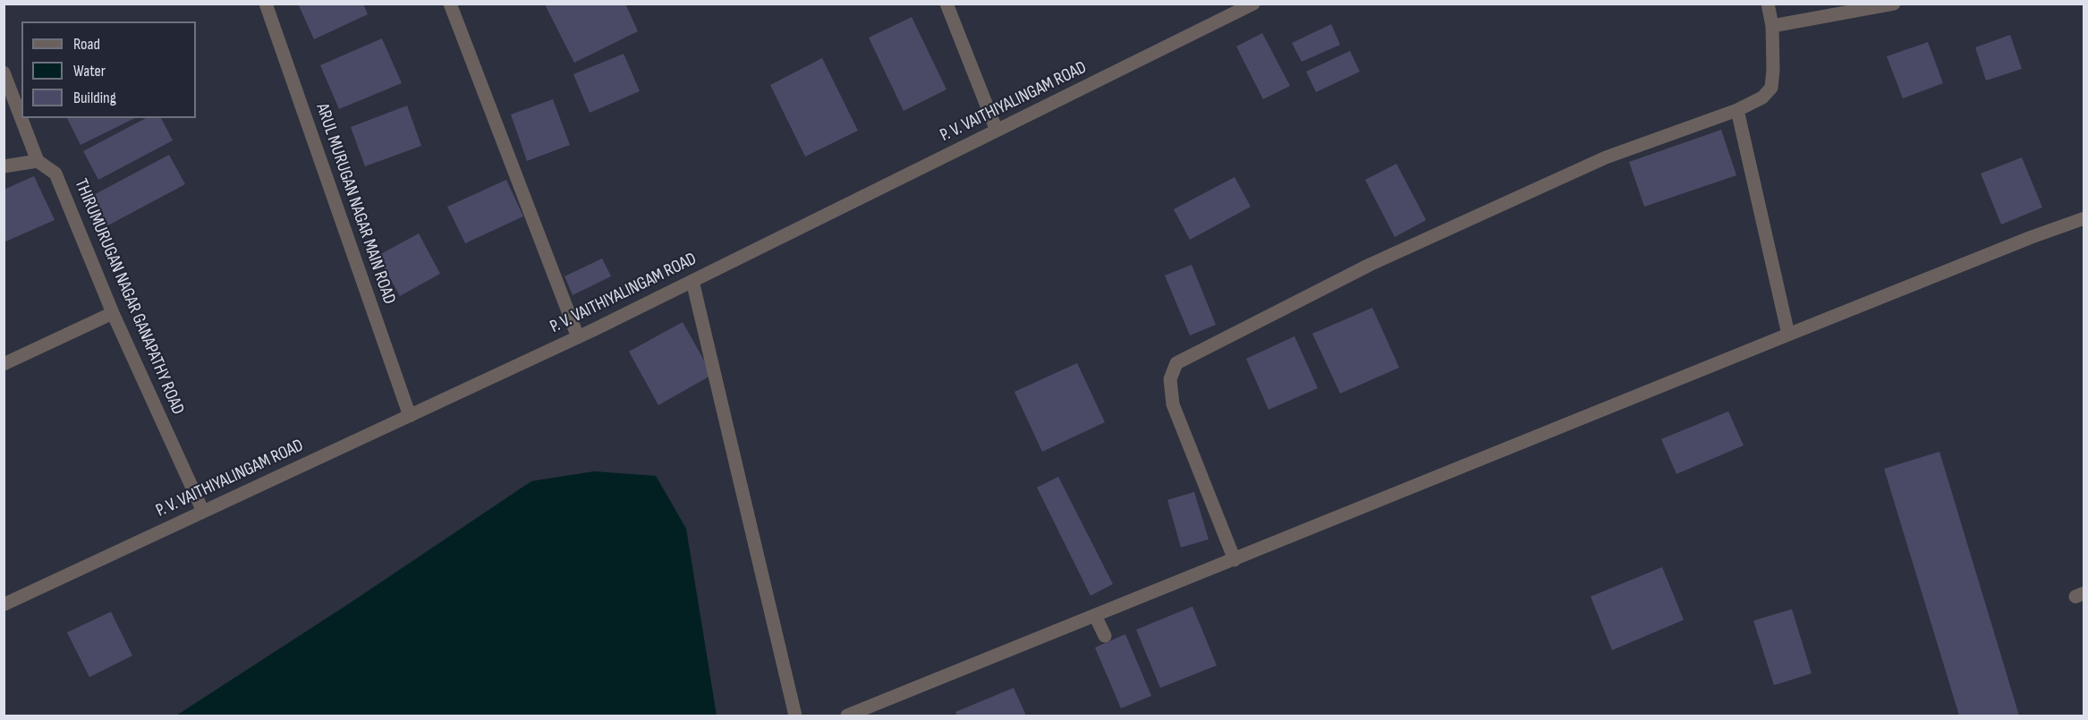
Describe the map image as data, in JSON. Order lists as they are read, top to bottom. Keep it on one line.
{"streets":{"street":["P. V. VAITHIYALINGAM ROAD","ARUL MURUGAN NAGAR MAIN ROAD","THIRUMURUGAN NAGAR GANAPATHY ROAD"]},"crossings":[["P. V. VAITHIYALINGAM ROAD","ARUL MURUGAN NAGAR MAIN ROAD"],["P. V. VAITHIYALINGAM ROAD","THIRUMURUGAN NAGAR GANAPATHY ROAD"]],"legend":["Road","Water","Building"]}
